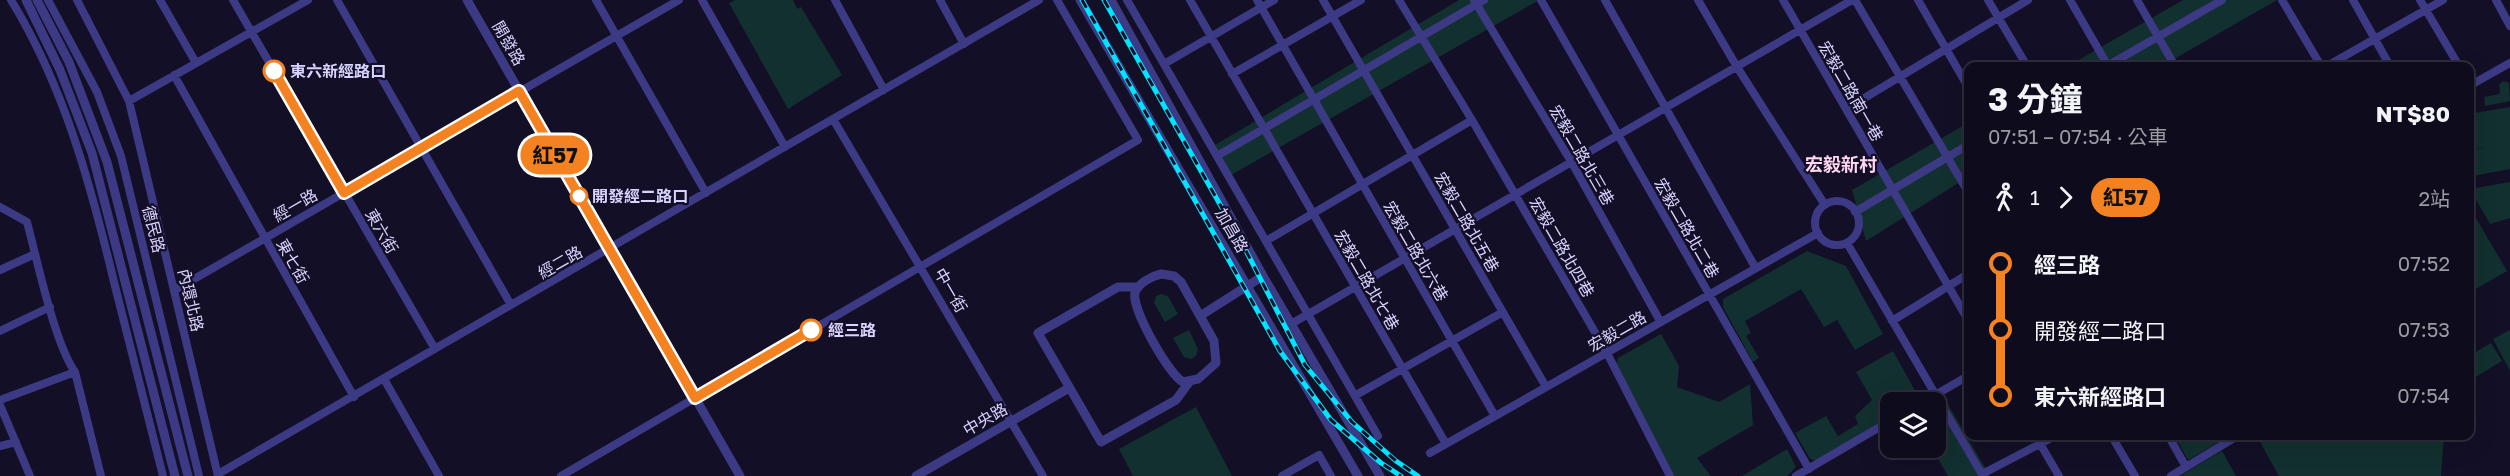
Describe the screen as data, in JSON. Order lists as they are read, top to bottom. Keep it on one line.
{"streets":{"street":["開發路","宏毅二路南一巷","宏毅二路北三巷","經一路","宏毅二路北五巷","宏毅二路北二巷","德民路","加昌路","東六街","宏毅二路北四巷","宏毅二路北六巷","東七街","經二路","宏毅二路北七巷","中一街","內環北路","宏毅二路","中央路"]},"crossings":[["開發路","經一路"],["開發路","經二路"],["宏毅二路北三巷","宏毅二路"],["經一路","東六街"],["經一路","東七街"],["經一路","內環北路"],["宏毅二路北五巷","宏毅二路"],["宏毅二路北二巷","宏毅二路"],["東六街","經二路"],["宏毅二路北四巷","宏毅二路"],["宏毅二路北六巷","宏毅二路"],["東七街","經二路"],["經二路","中一街"],["經二路","內環北路"],["宏毅二路北七巷","宏毅二路"],["中一街","中央路"]],"districts":["宏毅新村"],"places":["東六新經路口","開發經二路口","經三路"],"lines":["bus line 紅57"],"page":{"on_map":"紅57","heading":["3 分鐘","07:51 – 07:54 · 公車","NT$80"],"legs":["1","紅57","2站"],"list":[{"name":"經三路","value":"07:52"},{"name":"開發經二路口","value":"07:53"},{"name":"東六新經路口","value":"07:54"}]}}
